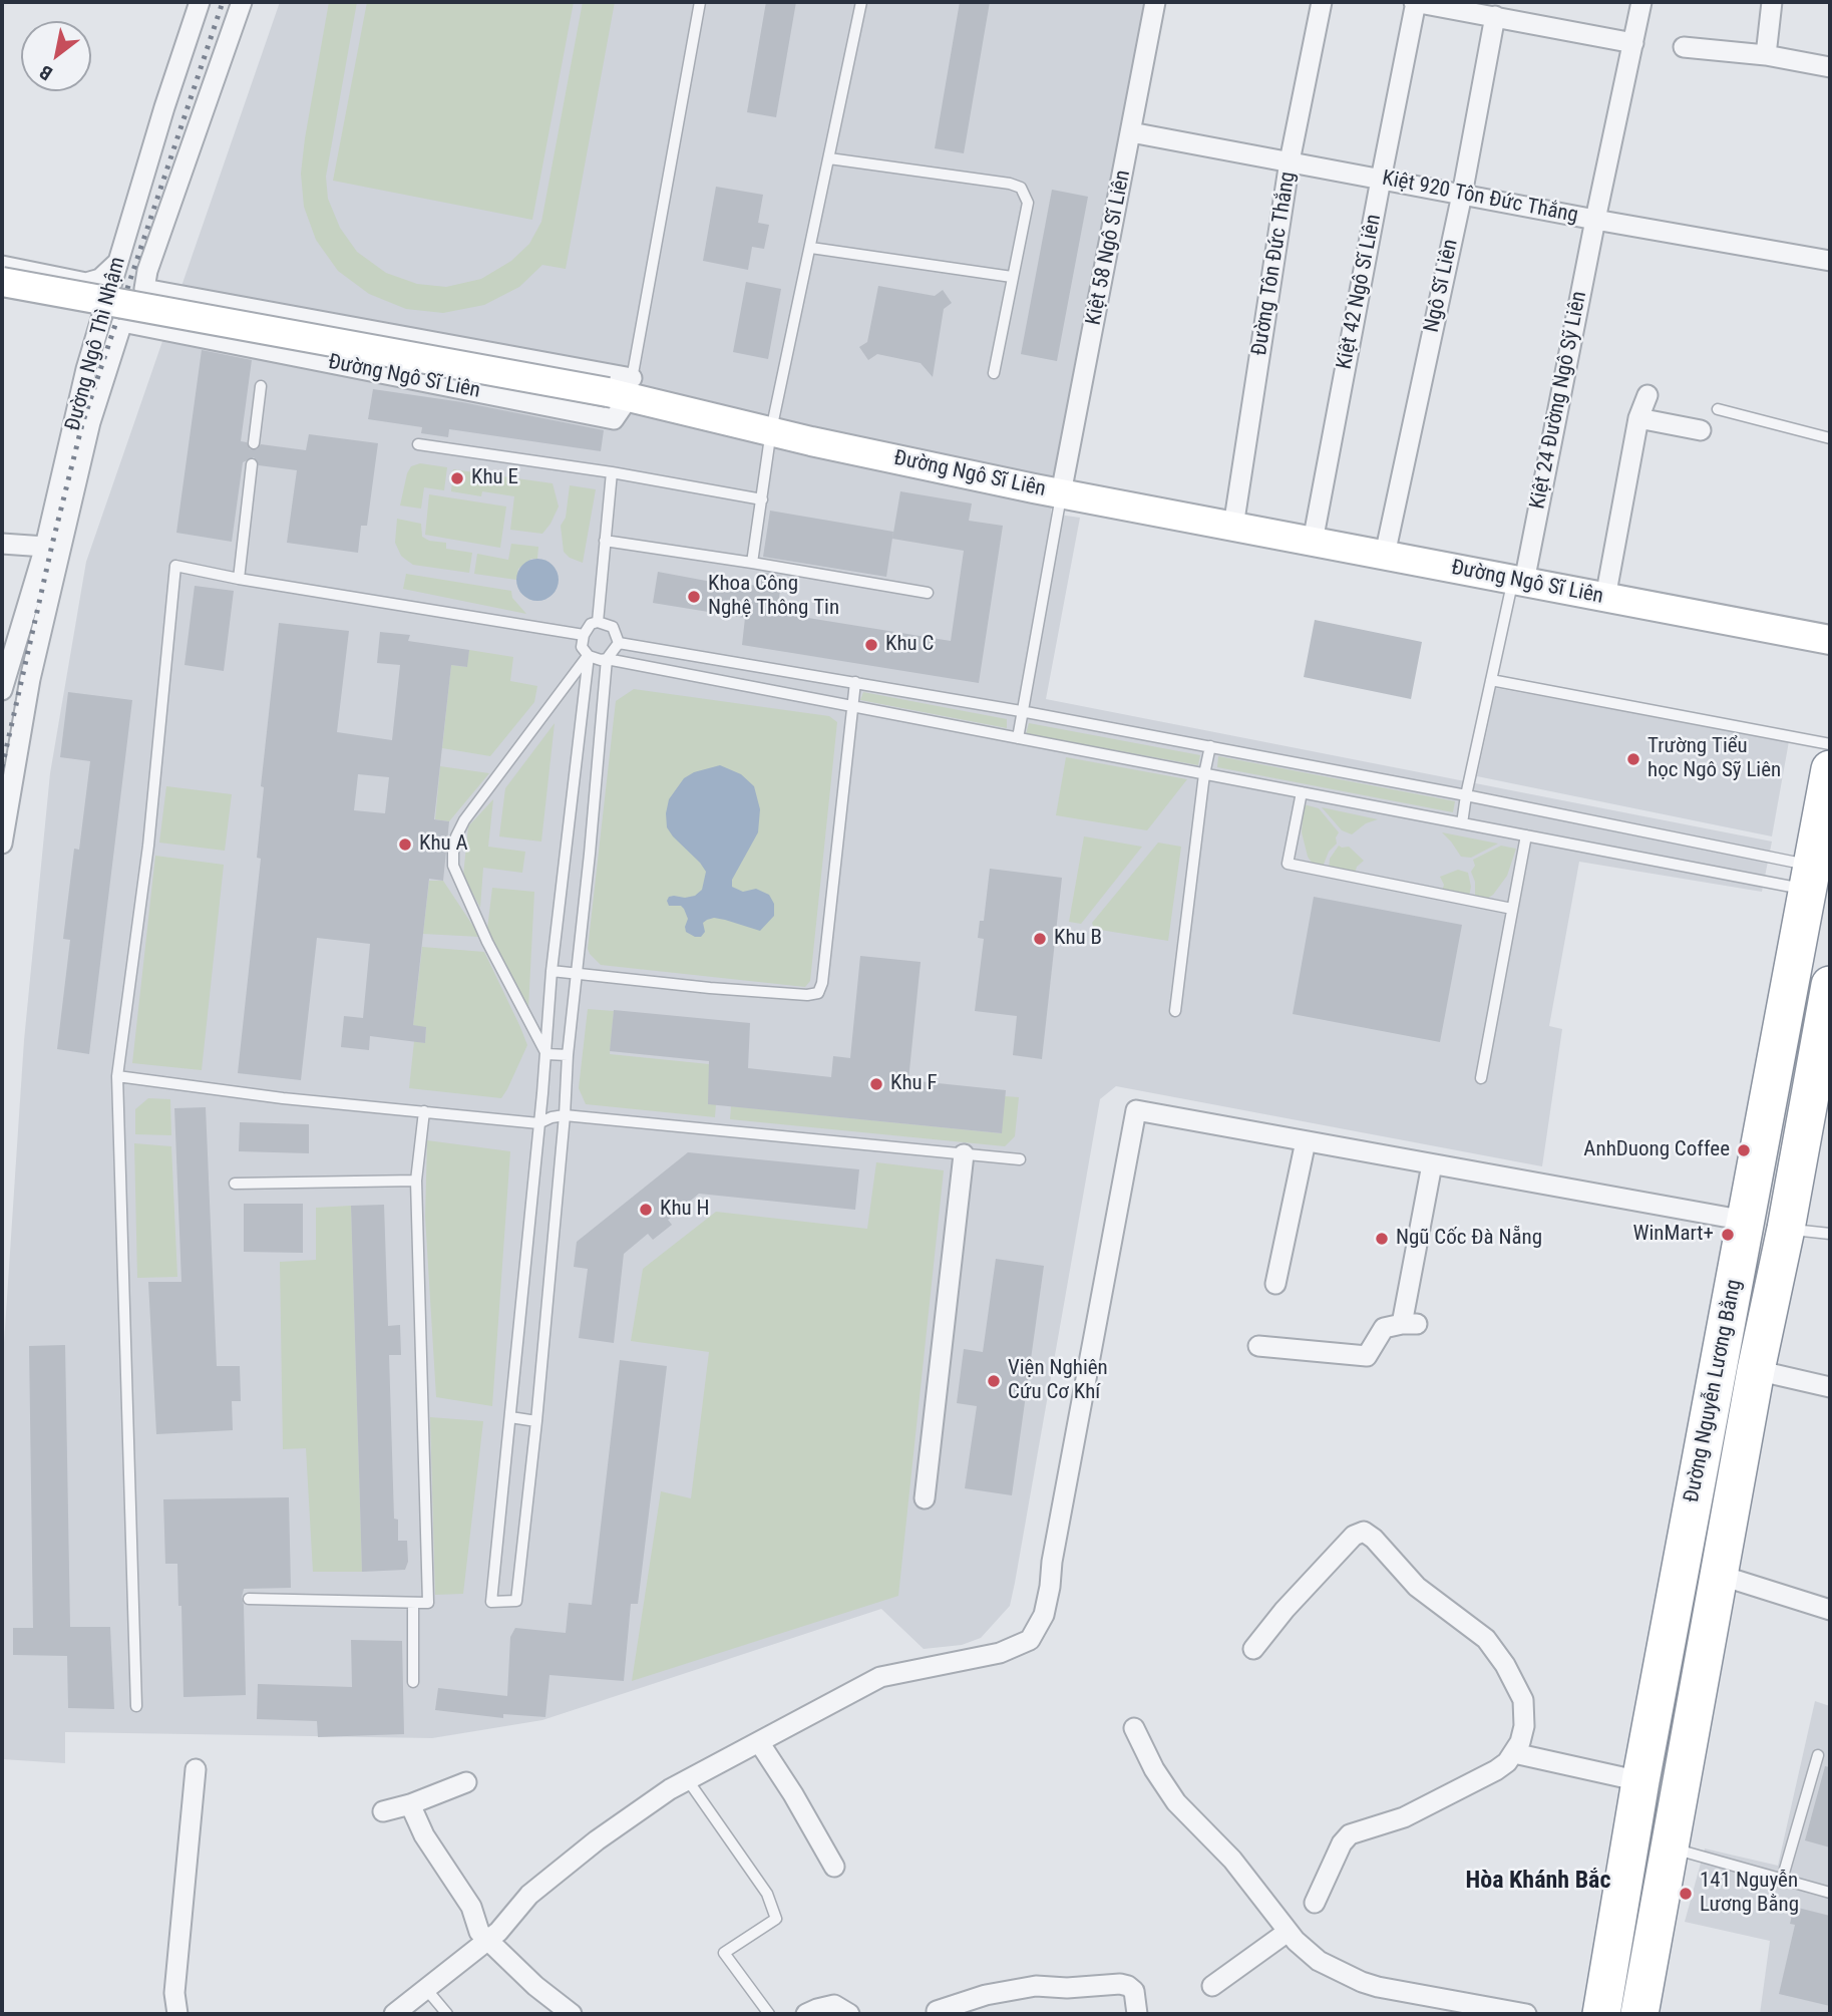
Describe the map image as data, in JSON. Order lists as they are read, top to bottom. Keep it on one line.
{"streets":{"highway":["Đường Nguyễn Lương Bằng"],"street":["Kiệt 920 Tôn Đức Thắng","Kiệt 58 Ngô Sĩ Liên","Đường Tôn Đức Thắng","Ngô Sĩ Liên","Kiệt 42 Ngô Sĩ Liên","Đường Ngô Thì Nhậm","Đường Ngô Sĩ Liên","Kiệt 24 Đường Ngô Sỹ Liên"]},"crossings":[["Kiệt 920 Tôn Đức Thắng","Kiệt 58 Ngô Sĩ Liên"],["Kiệt 920 Tôn Đức Thắng","Đường Tôn Đức Thắng"],["Kiệt 920 Tôn Đức Thắng","Ngô Sĩ Liên"],["Kiệt 920 Tôn Đức Thắng","Kiệt 42 Ngô Sĩ Liên"],["Kiệt 920 Tôn Đức Thắng","Kiệt 24 Đường Ngô Sỹ Liên"],["Kiệt 58 Ngô Sĩ Liên","Đường Ngô Sĩ Liên"],["Đường Tôn Đức Thắng","Đường Ngô Sĩ Liên"],["Ngô Sĩ Liên","Đường Ngô Sĩ Liên"],["Kiệt 42 Ngô Sĩ Liên","Đường Ngô Sĩ Liên"],["Đường Ngô Sĩ Liên","Kiệt 24 Đường Ngô Sỹ Liên"]],"districts":["Hòa Khánh Bắc"],"places":["Khu E","Khoa Công Nghệ Thông Tin","Khu C","Trường Tiểu học Ngô Sỹ Liên","Khu A","Khu B","Khu F","AnhDuong Coffee","Khu H","WinMart+","Ngũ Cốc Đà Nẵng","Viện Nghiên Cứu Cơ Khí","141 Nguyễn Lương Bằng"],"north":"bottom left"}
